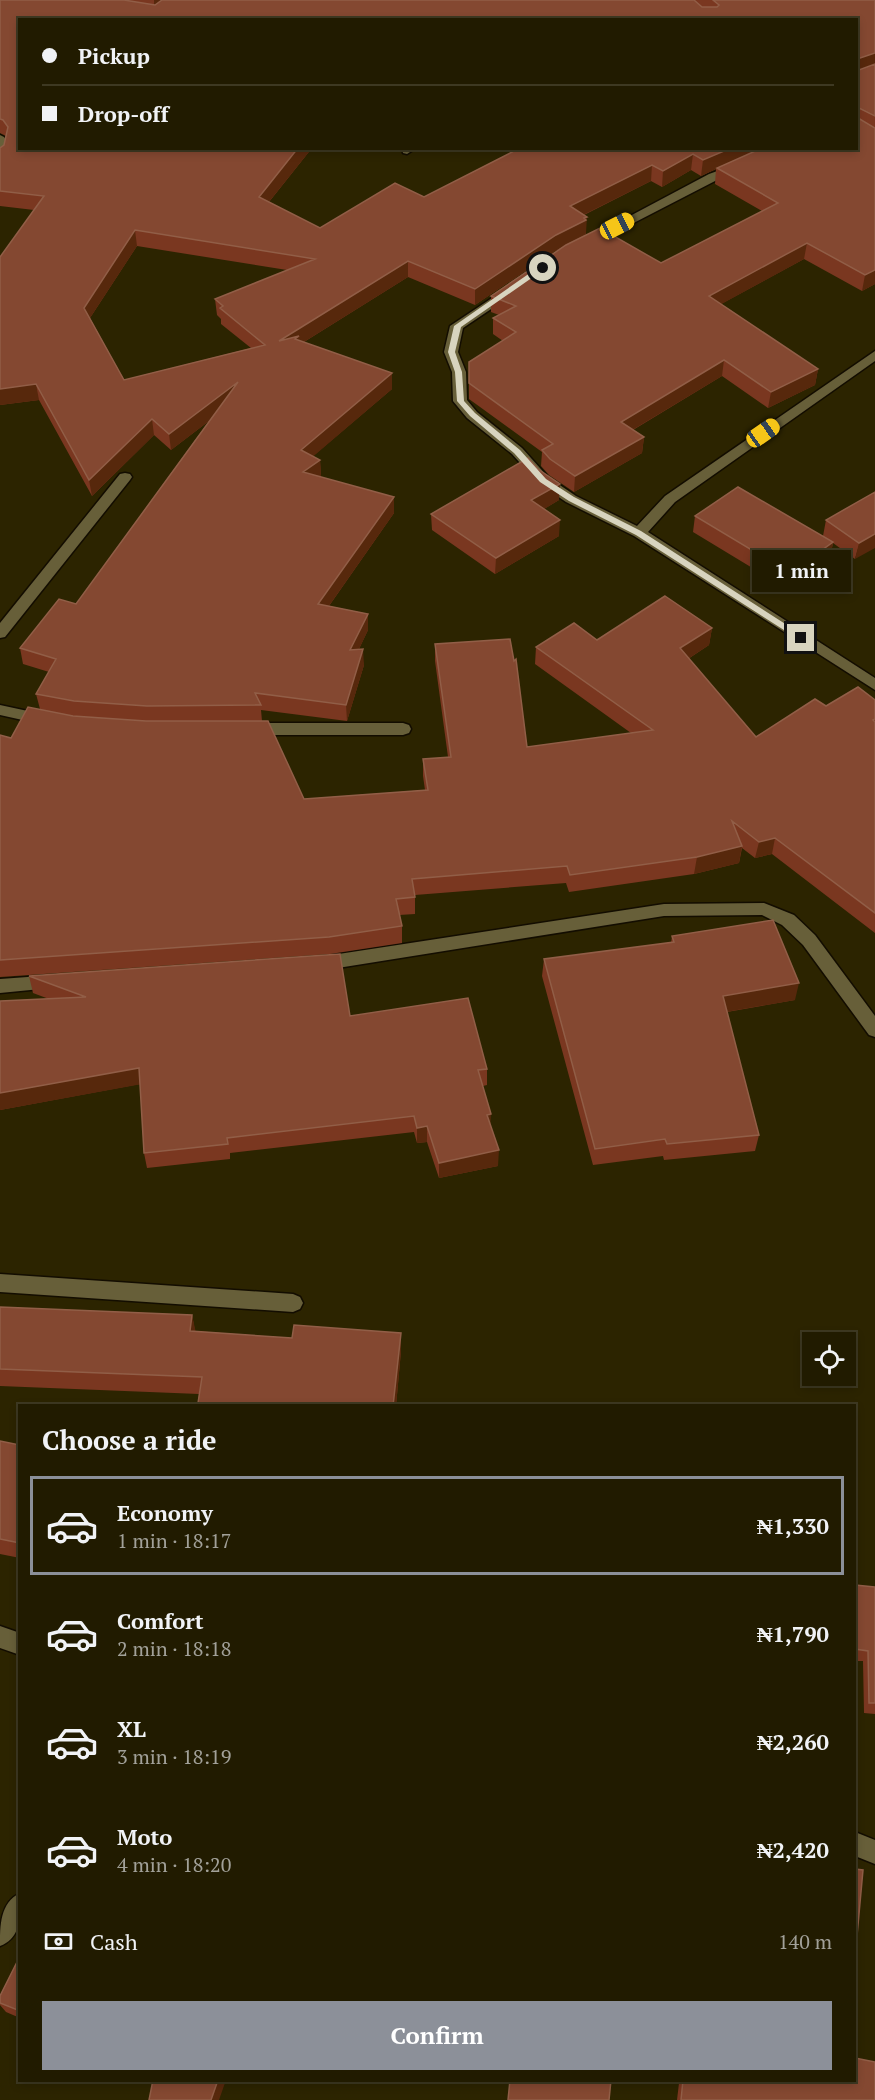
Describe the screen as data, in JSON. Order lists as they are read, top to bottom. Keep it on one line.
{"page":{"banner":["Pickup","Drop-off"],"bubble":"1 min","heading":"Choose a ride","list":[{"name":"Economy","note":"1 min · 18:17","value":"₦1,330"},{"name":"Comfort","note":"2 min · 18:18","value":"₦1,790"},{"name":"XL","note":"3 min · 18:19","value":"₦2,260"},{"name":"Moto","note":"4 min · 18:20","value":"₦2,420"}],"pay":["Cash","140 m"],"buttons":"Confirm"}}
